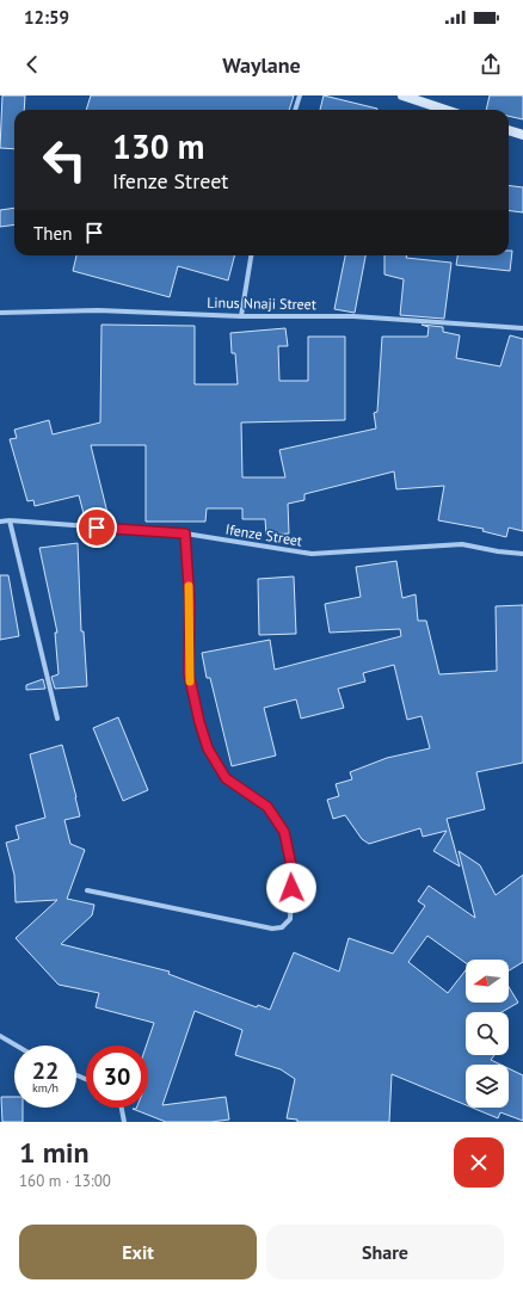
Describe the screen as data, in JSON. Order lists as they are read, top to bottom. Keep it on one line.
{"streets":{"street":["Linus Nnaji Street","Ifenze Street"]},"north":"left","page":{"status":"12:59","header":"Waylane","turn":["130 m","Ifenze Street"],"then":"Then","speed":"22 km/h","limit":"30","heading":["1 min","160 m · 13:00"],"buttons":["Exit","Share"]}}
